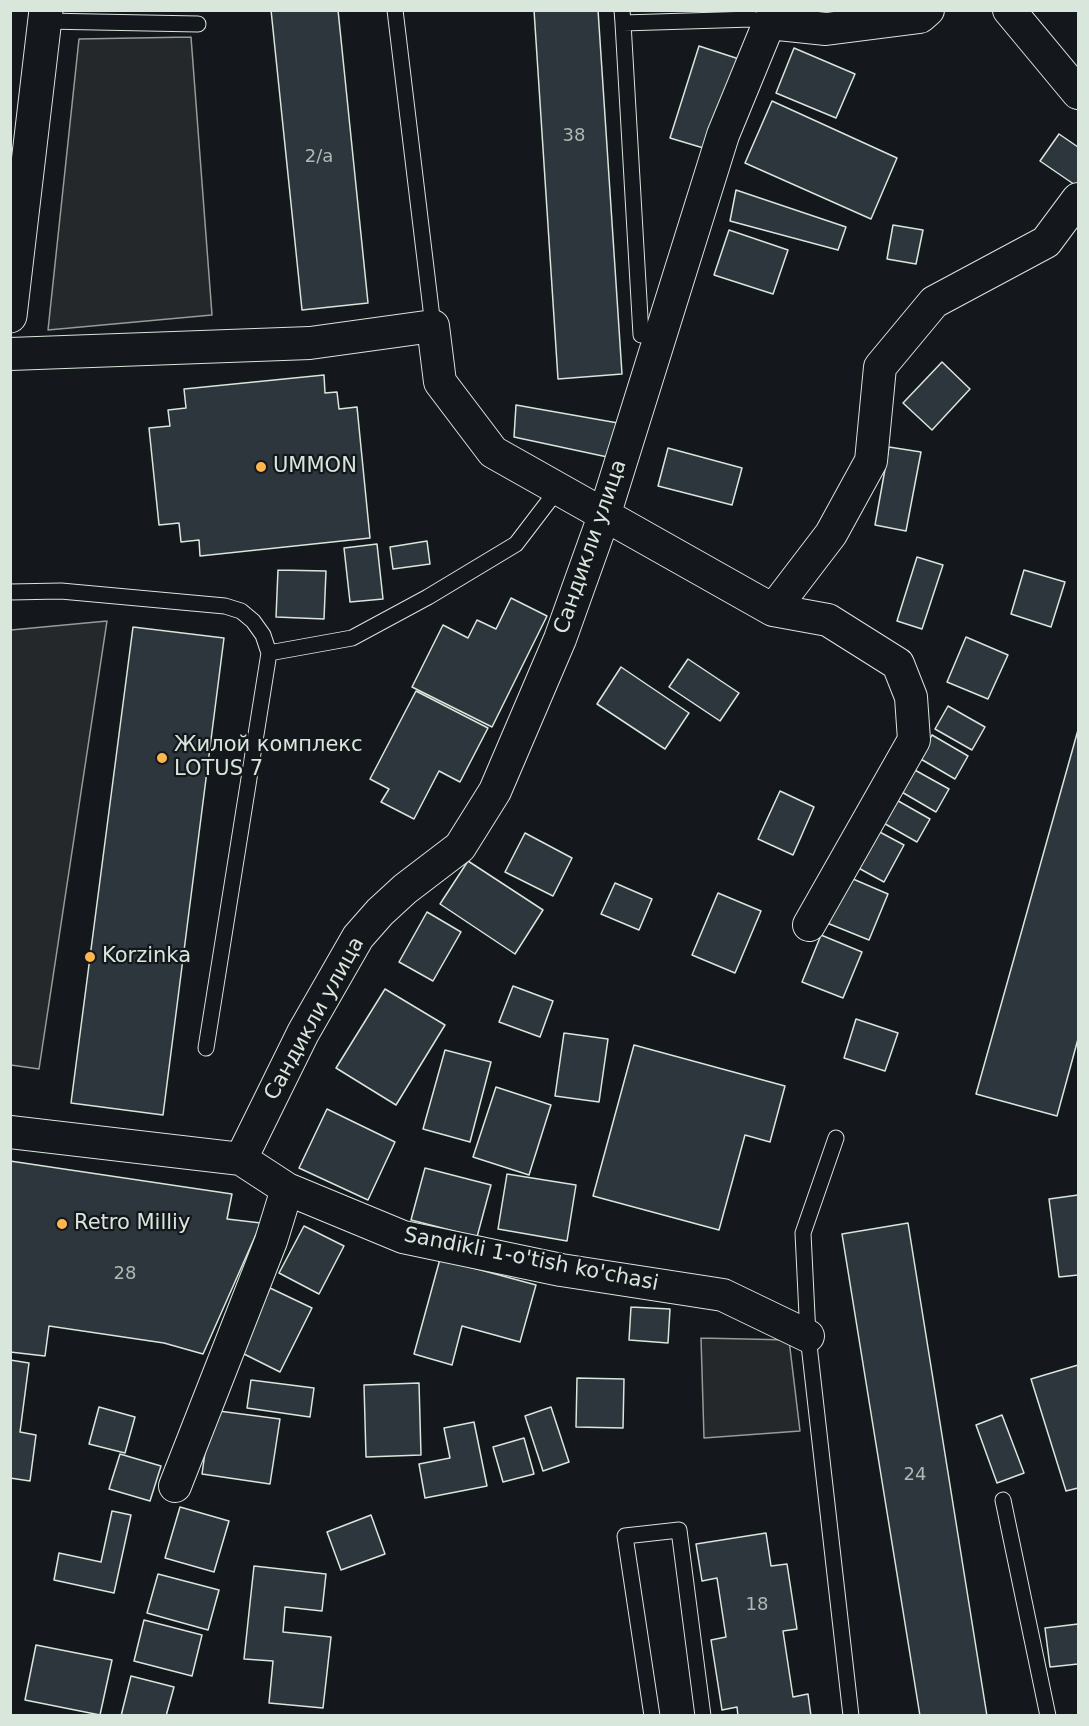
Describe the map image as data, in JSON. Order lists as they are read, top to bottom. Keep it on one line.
{"streets":{"street":["Сандикли улица","Sandikli 1-o'tish ko'chasi"]},"crossings":[["Сандикли улица","Sandikli 1-o'tish ko'chasi"]],"places":["UMMON","Жилой комплекс LOTUS 7","Korzinka","Retro Milliy"],"house_numbers":["38","2/a","28","24","18"]}
